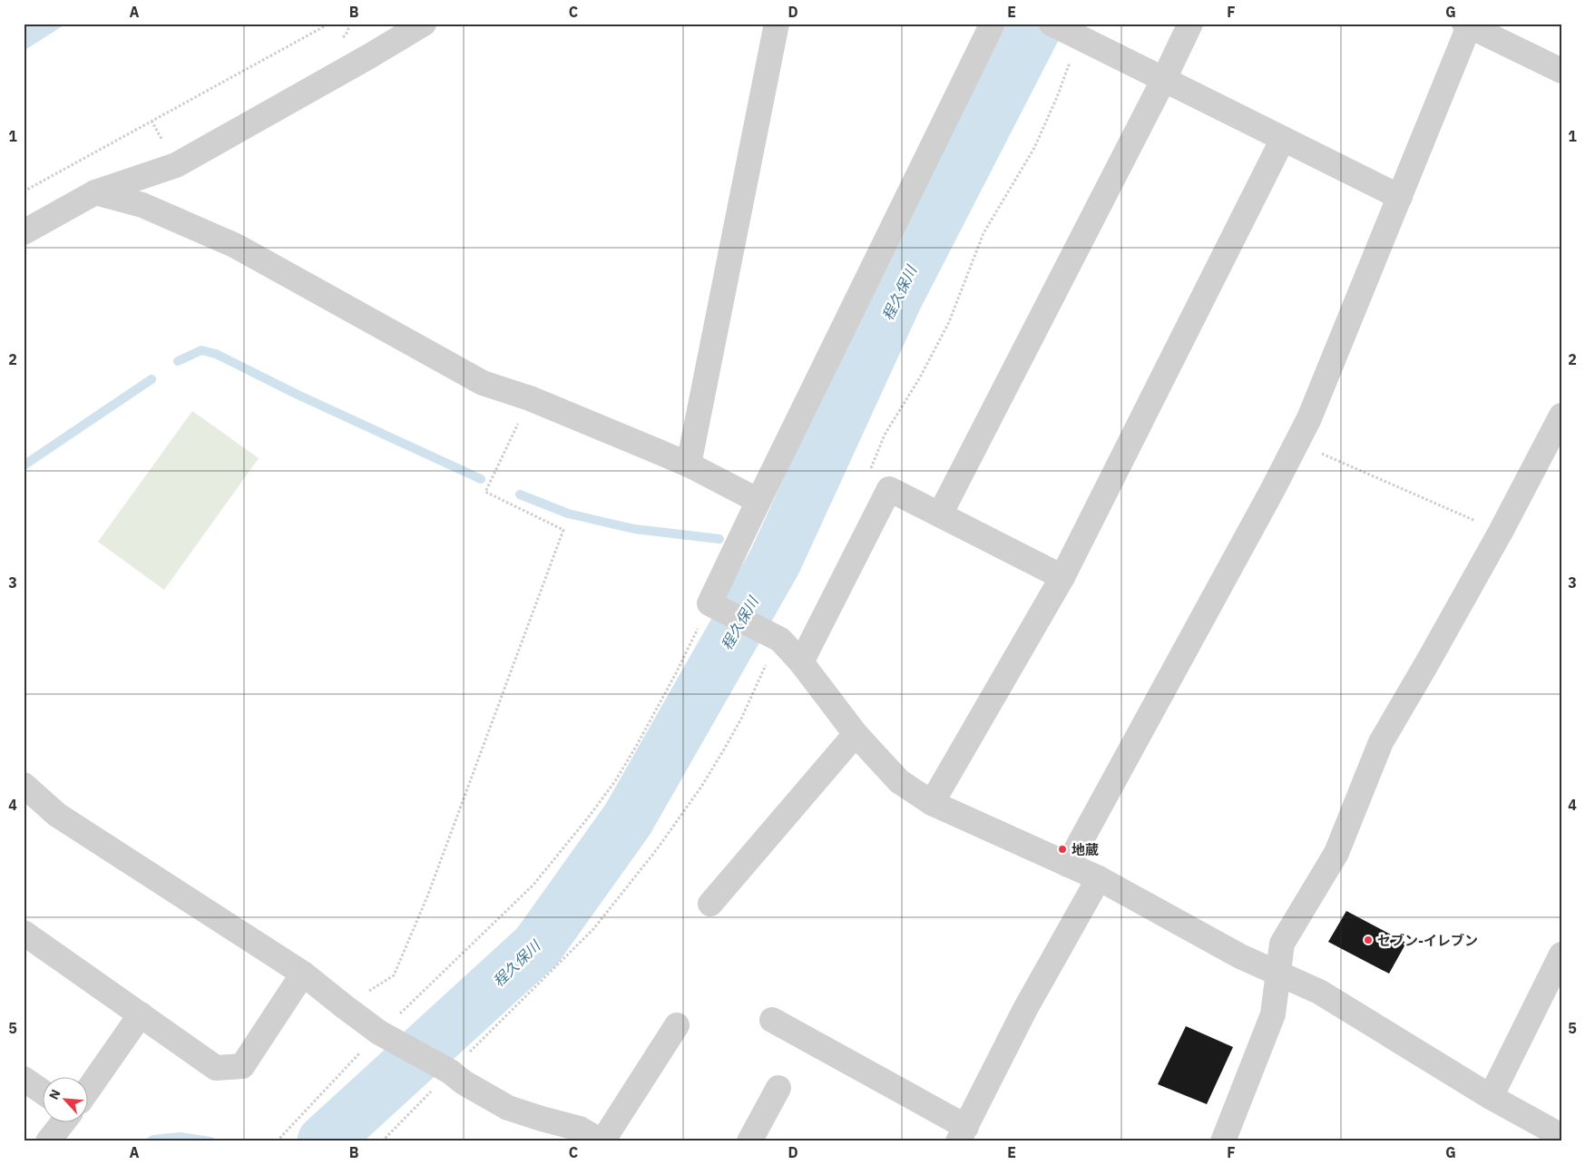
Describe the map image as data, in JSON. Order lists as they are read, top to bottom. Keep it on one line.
{"water":["程久保川"],"places":["地蔵","セブン-イレブン"],"north":"top left","grid":{"columns":["A","B","C","D","E","F","G"],"rows":["1","2","3","4","5"]}}
